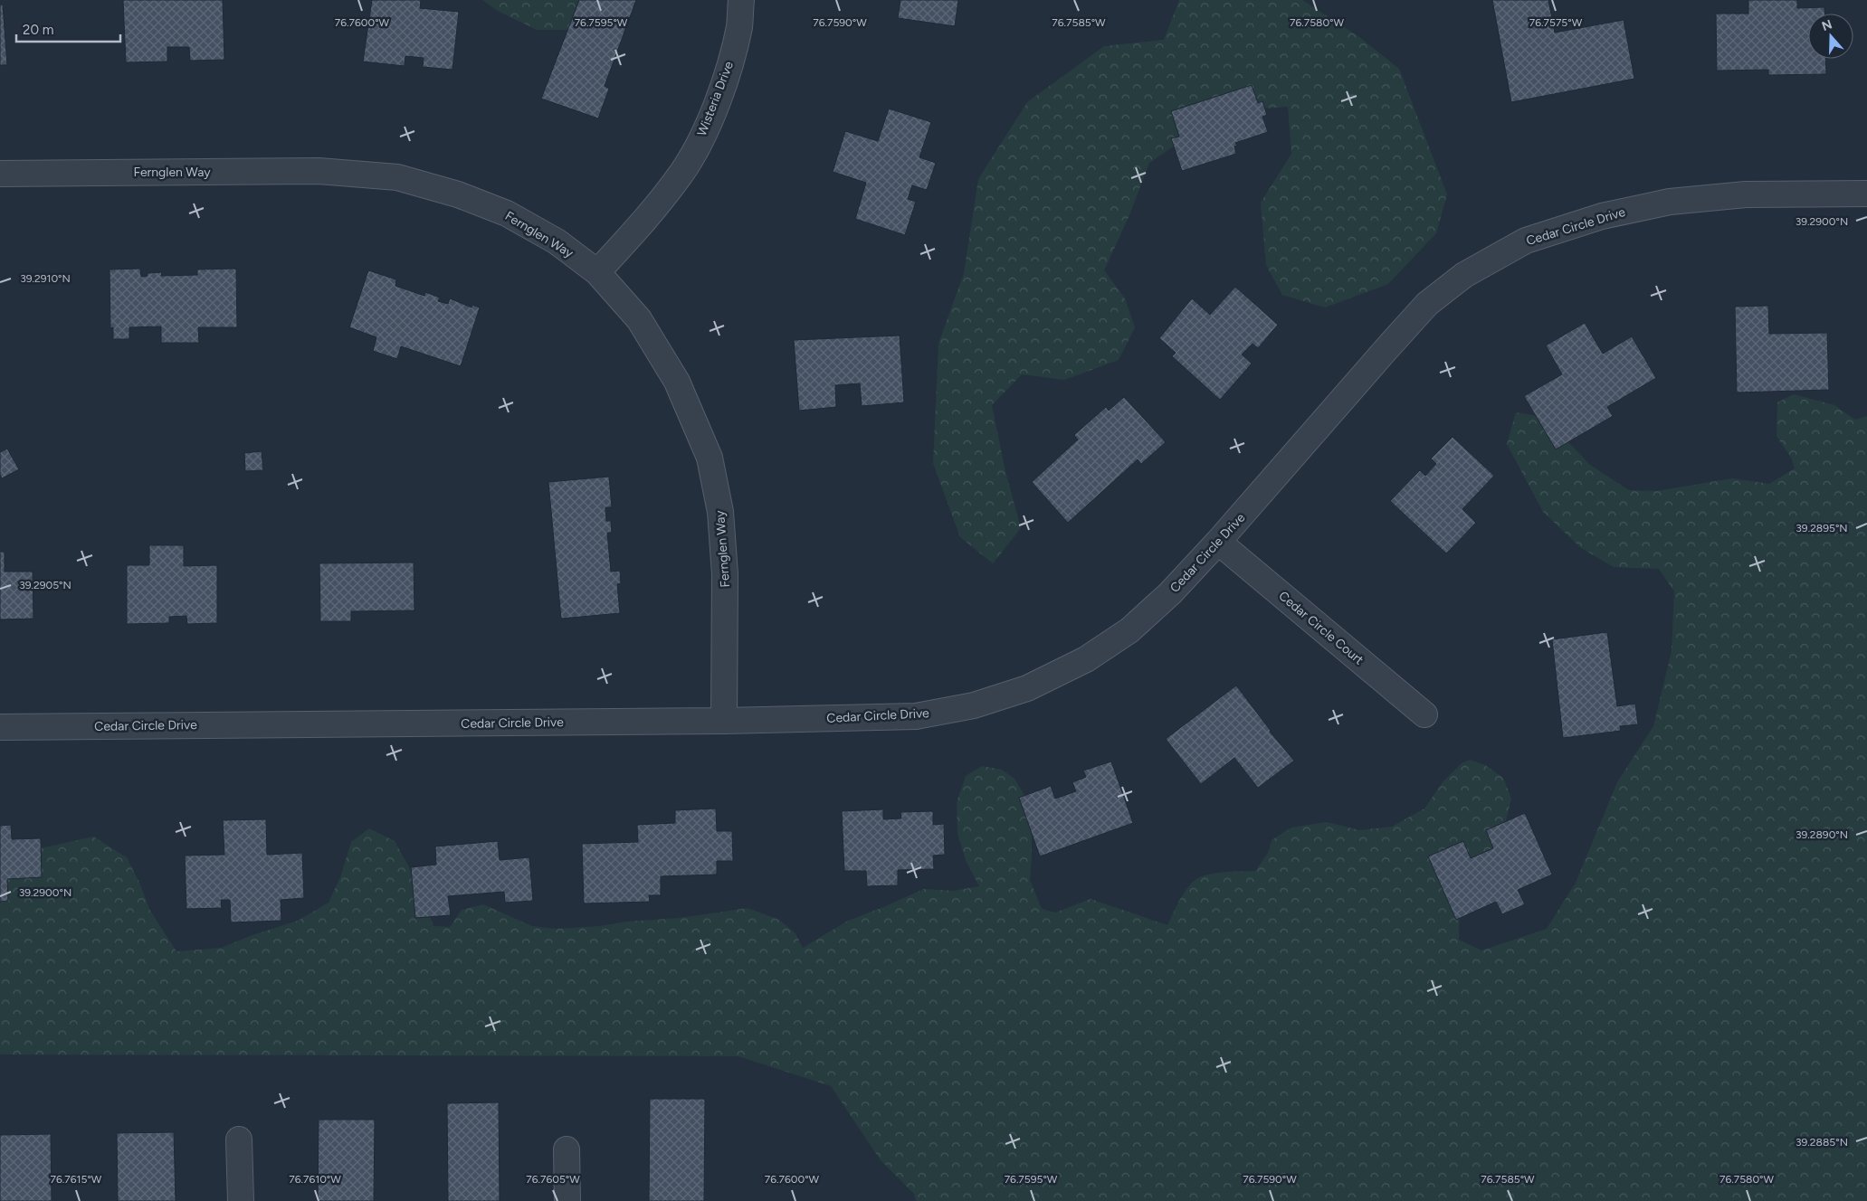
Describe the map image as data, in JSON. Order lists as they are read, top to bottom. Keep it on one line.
{"streets":{"street":["Wisteria Drive","Fernglen Way","Cedar Circle Drive","Cedar Circle Court"]},"crossings":[["Wisteria Drive","Fernglen Way"],["Fernglen Way","Cedar Circle Drive"],["Cedar Circle Drive","Cedar Circle Court"]],"scale_bar":"20 m","north":"top","coordinates":["76.7600°W","76.7595°W","76.7590°W","76.7585°W","76.7580°W","76.7575°W","39.2900°N","39.2910°N","39.2895°N","39.2905°N","39.2890°N","39.2885°N","76.7615°W","76.7610°W","76.7605°W"]}
